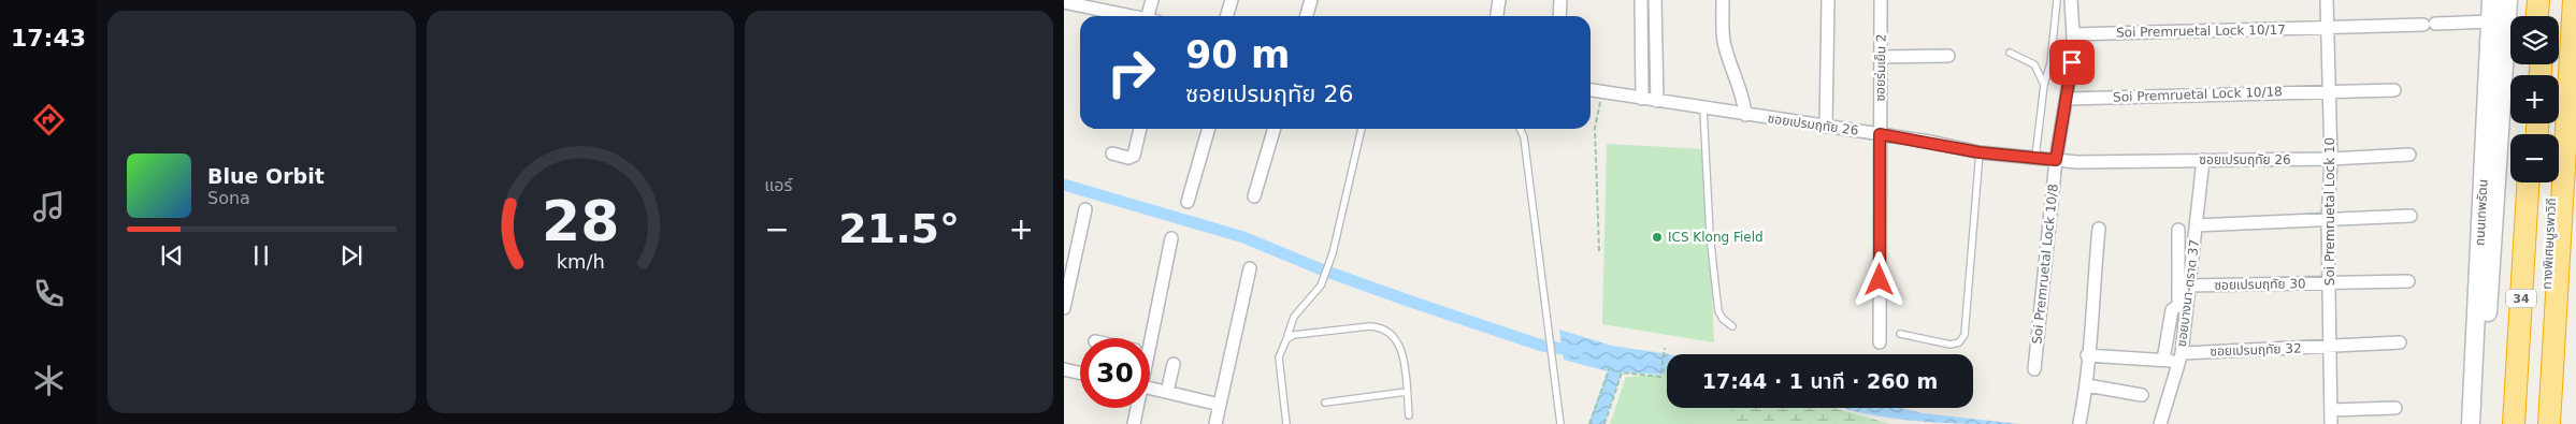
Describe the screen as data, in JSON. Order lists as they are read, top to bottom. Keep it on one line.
{"streets":{"highway":["ทางพิเศษบูรพาวิถี","34"],"street":["Soi Premruetal Lock 10/17","ซอยร่มเย็น 2","Soi Premruetal Lock 10/18","ซอยเปรมฤทัย 26","Soi Premruetal Lock 10","Soi Premruetal Lock 10/8","ซอยเปรมฤทัย 30","ซอยบางนา-ตราด 37","ซอยเปรมฤทัย 32"]},"crossings":[["Soi Premruetal Lock 10/17","Soi Premruetal Lock 10"],["Soi Premruetal Lock 10/17","Soi Premruetal Lock 10/8"],["ซอยร่มเย็น 2","ซอยเปรมฤทัย 26"],["Soi Premruetal Lock 10/18","Soi Premruetal Lock 10"],["Soi Premruetal Lock 10/18","Soi Premruetal Lock 10/8"],["ซอยเปรมฤทัย 26","Soi Premruetal Lock 10"],["ซอยเปรมฤทัย 26","Soi Premruetal Lock 10/8"],["ซอยเปรมฤทัย 26","ซอยบางนา-ตราด 37"],["Soi Premruetal Lock 10","ซอยเปรมฤทัย 30"],["Soi Premruetal Lock 10","ซอยเปรมฤทัย 32"],["ซอยเปรมฤทัย 30","ซอยบางนา-ตราด 37"],["ซอยบางนา-ตราด 37","ซอยเปรมฤทัย 32"]],"places":["ICS Klong Field"],"page":{"tabs":"17:43","tile":"แอร์","map_buttons":["+","−"],"turn":["90 m","ซอยเปรมฤทัย 26"],"song":["Blue Orbit","Sona"],"heat":["−","21.5°","+"],"limit":"30","trip":"17:44 · 1 นาที · 260 m","gauge":["28","km/h"]}}
